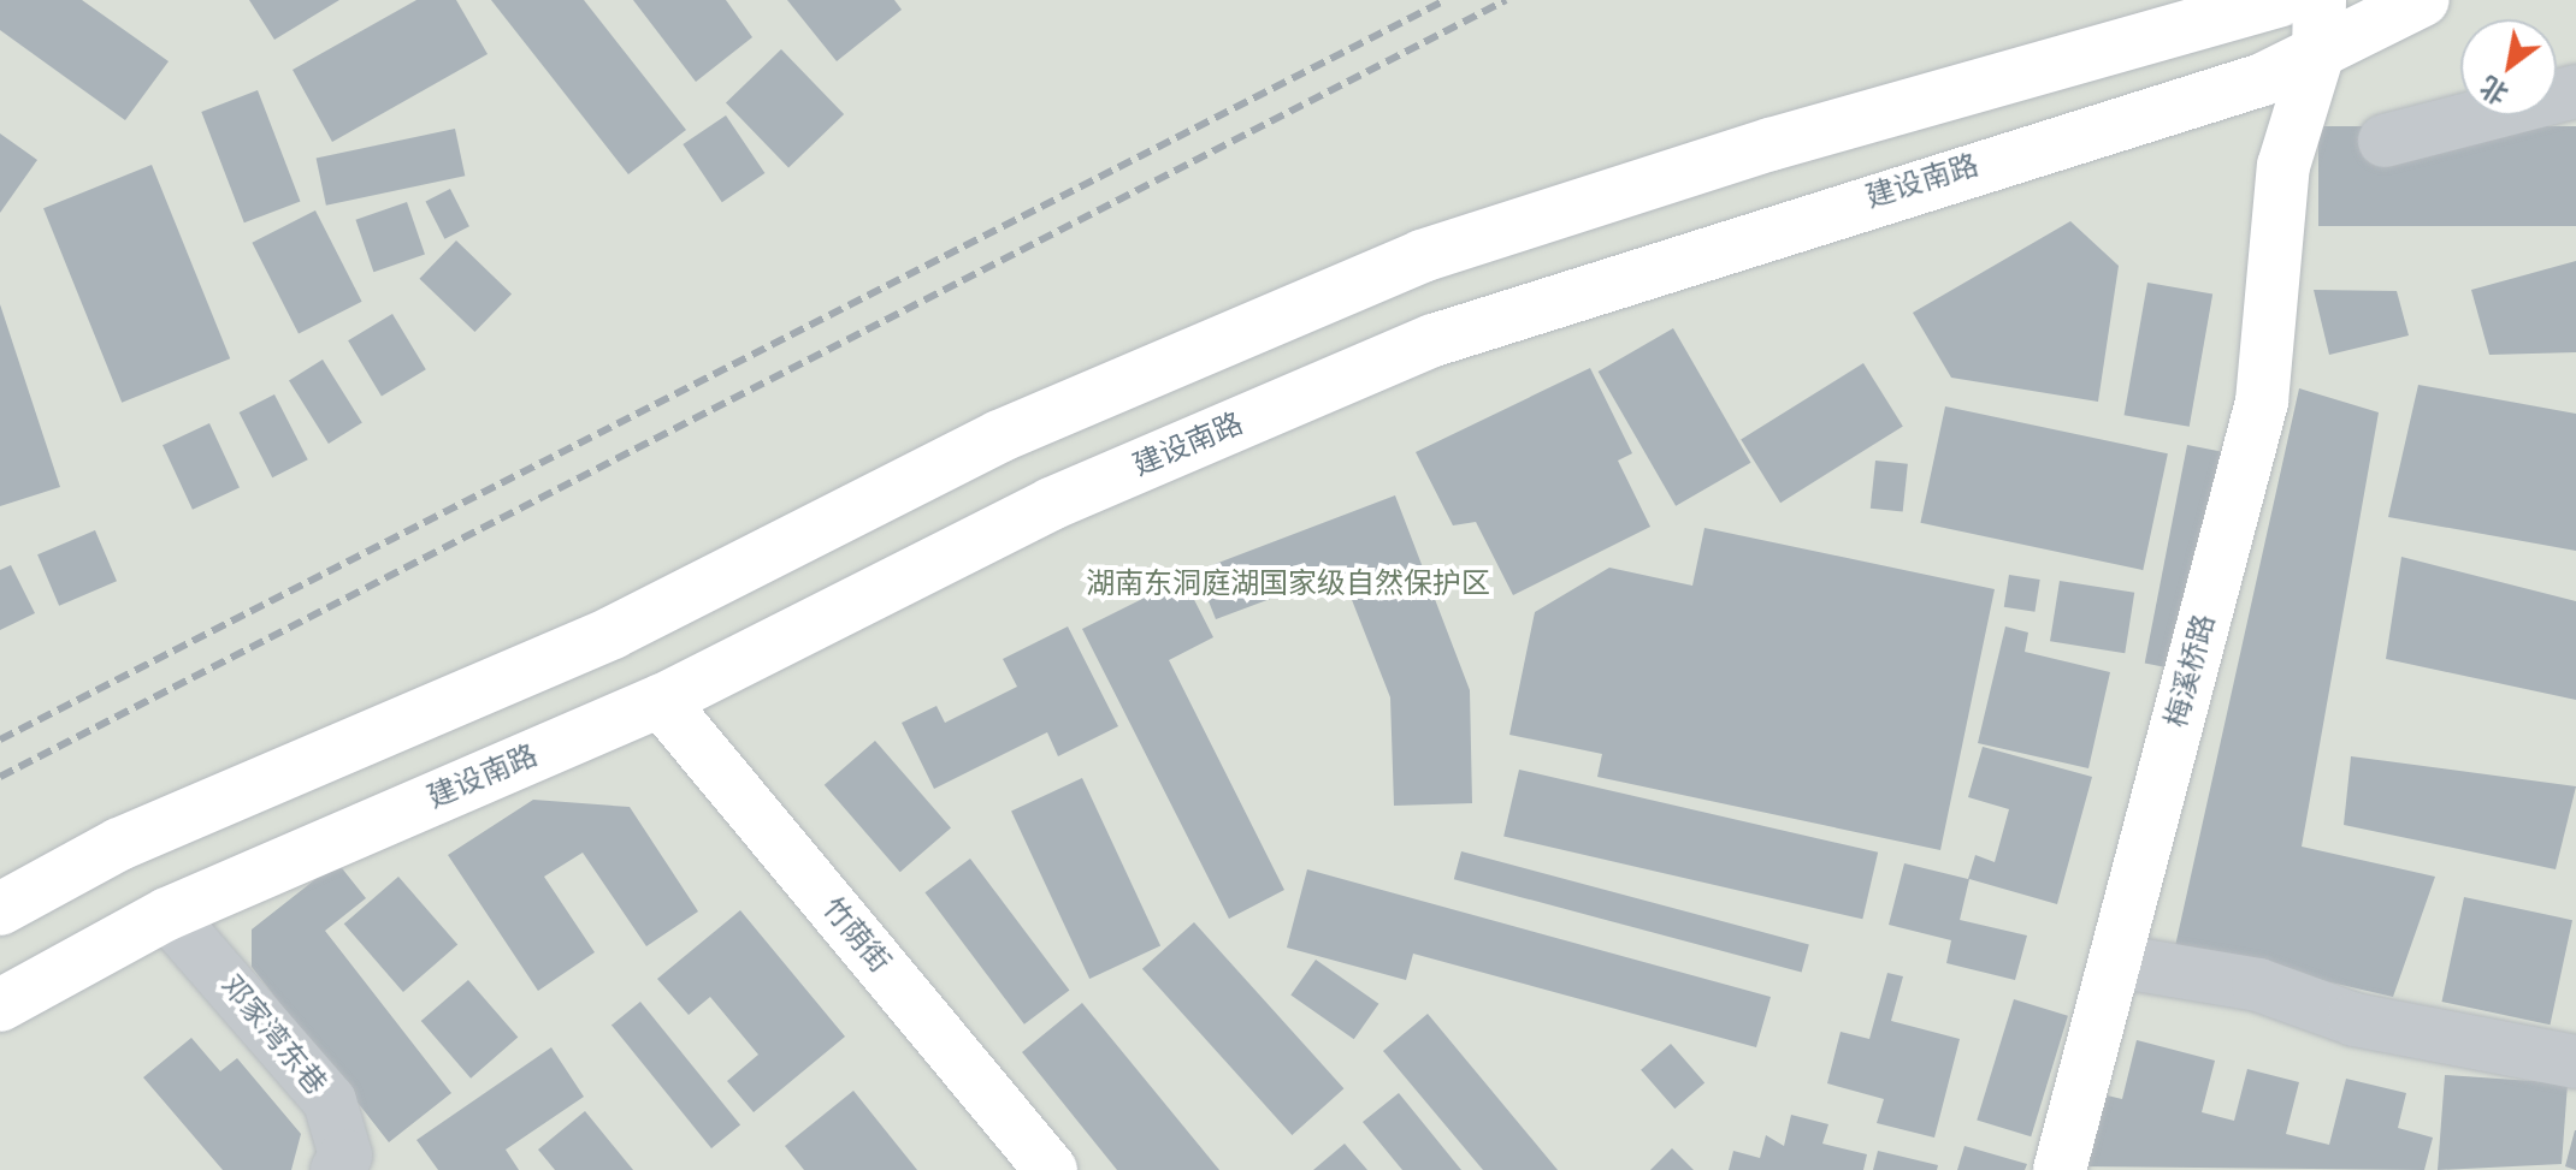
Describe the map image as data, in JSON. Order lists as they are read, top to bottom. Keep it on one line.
{"streets":{"main road":["建设南路","梅溪桥路","竹荫街"],"street":["邓家湾东巷"]},"crossings":[["建设南路","竹荫街"],["建设南路","邓家湾东巷"]],"parks":["湖南东洞庭湖国家级自然保护区"],"north":"bottom left"}
